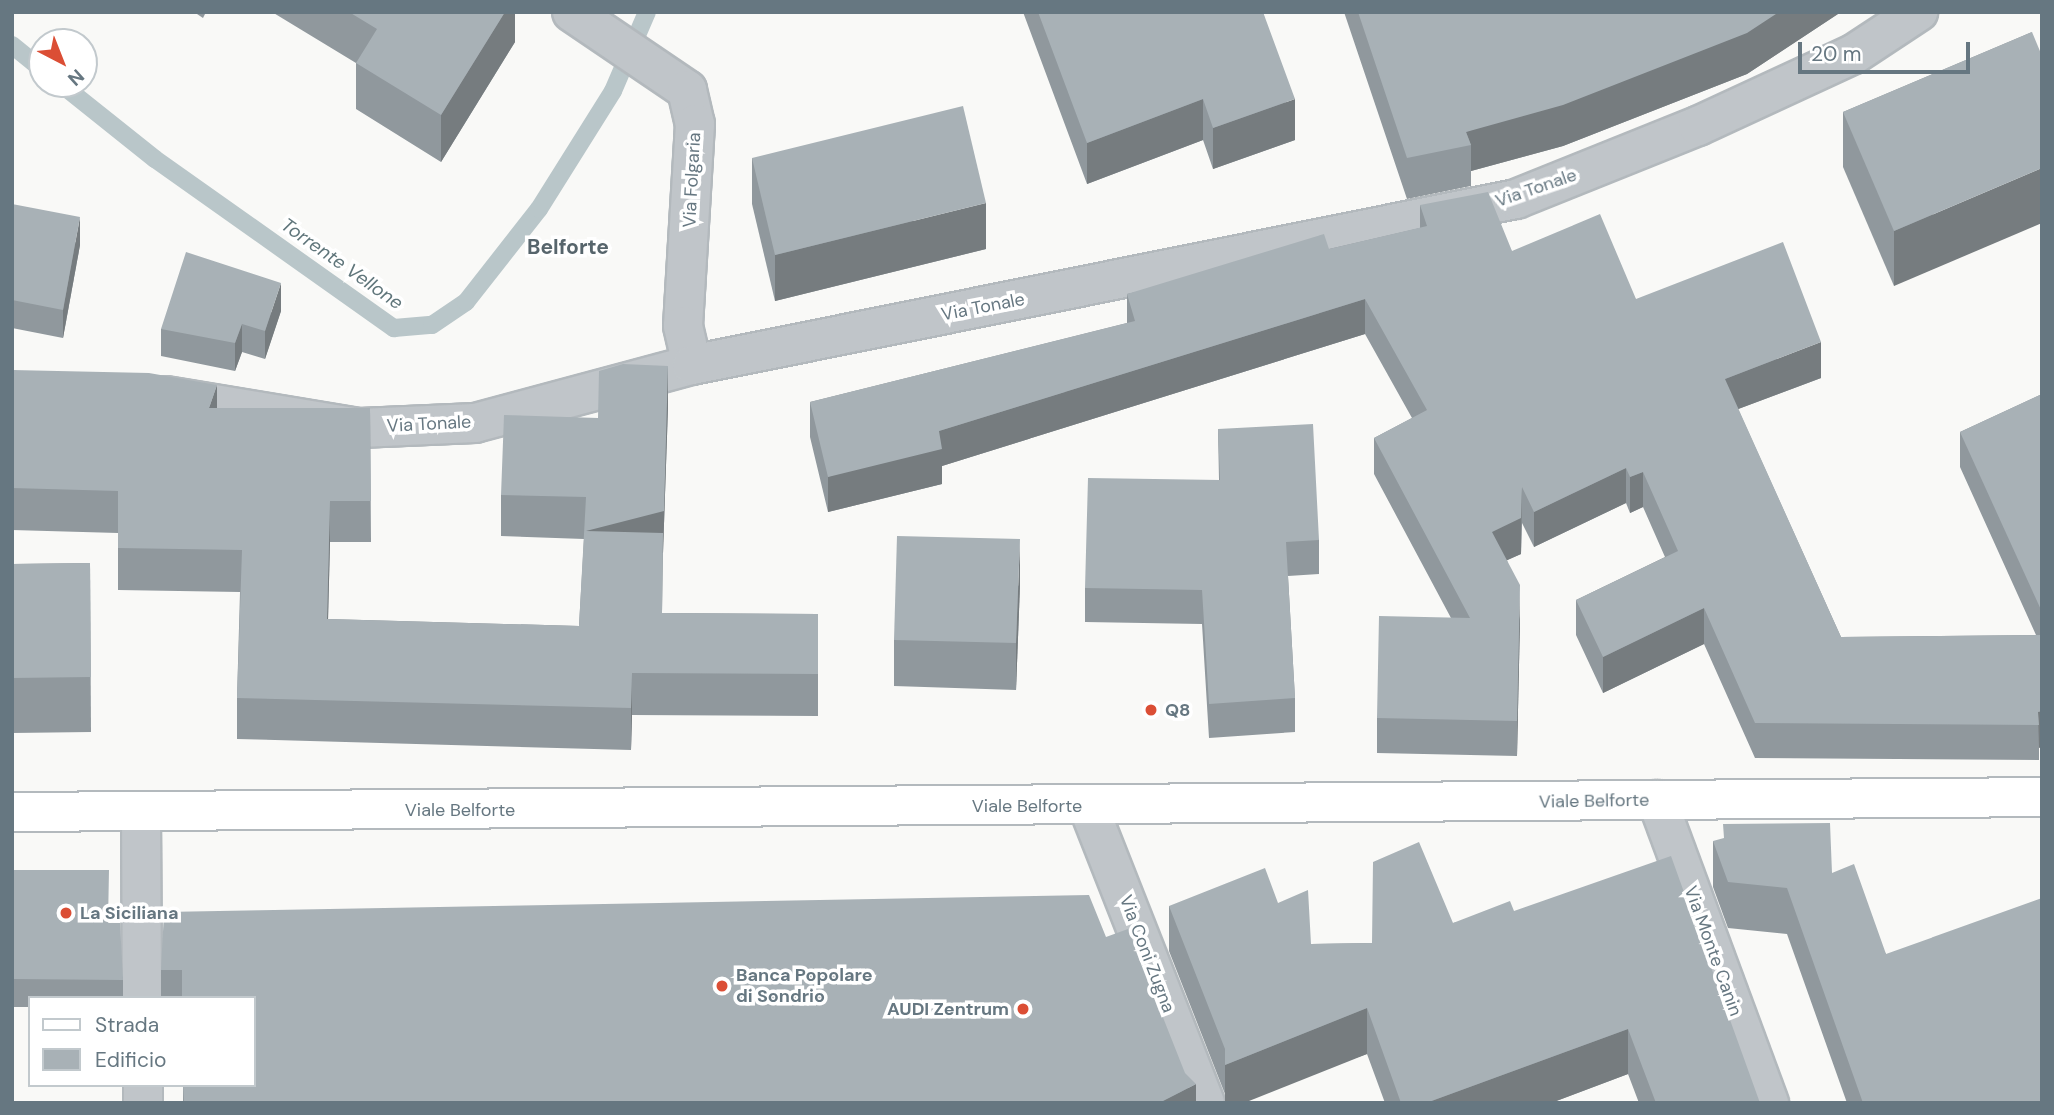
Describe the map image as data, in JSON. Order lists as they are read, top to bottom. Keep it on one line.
{"streets":{"main road":["Viale Belforte"],"street":["Via Folgaria","Via Tonale","Via Monte Canin","Via Coni Zugna"]},"crossings":[["Via Folgaria","Via Tonale"],["Viale Belforte","Via Monte Canin"],["Viale Belforte","Via Coni Zugna"]],"districts":["Belforte"],"water":["Torrente Vellone"],"places":["Q8","La Siciliana","Banca Popolare di Sondrio","AUDI Zentrum"],"legend":["Strada","Edificio"],"scale_bar":"20 m","north":"bottom right"}
